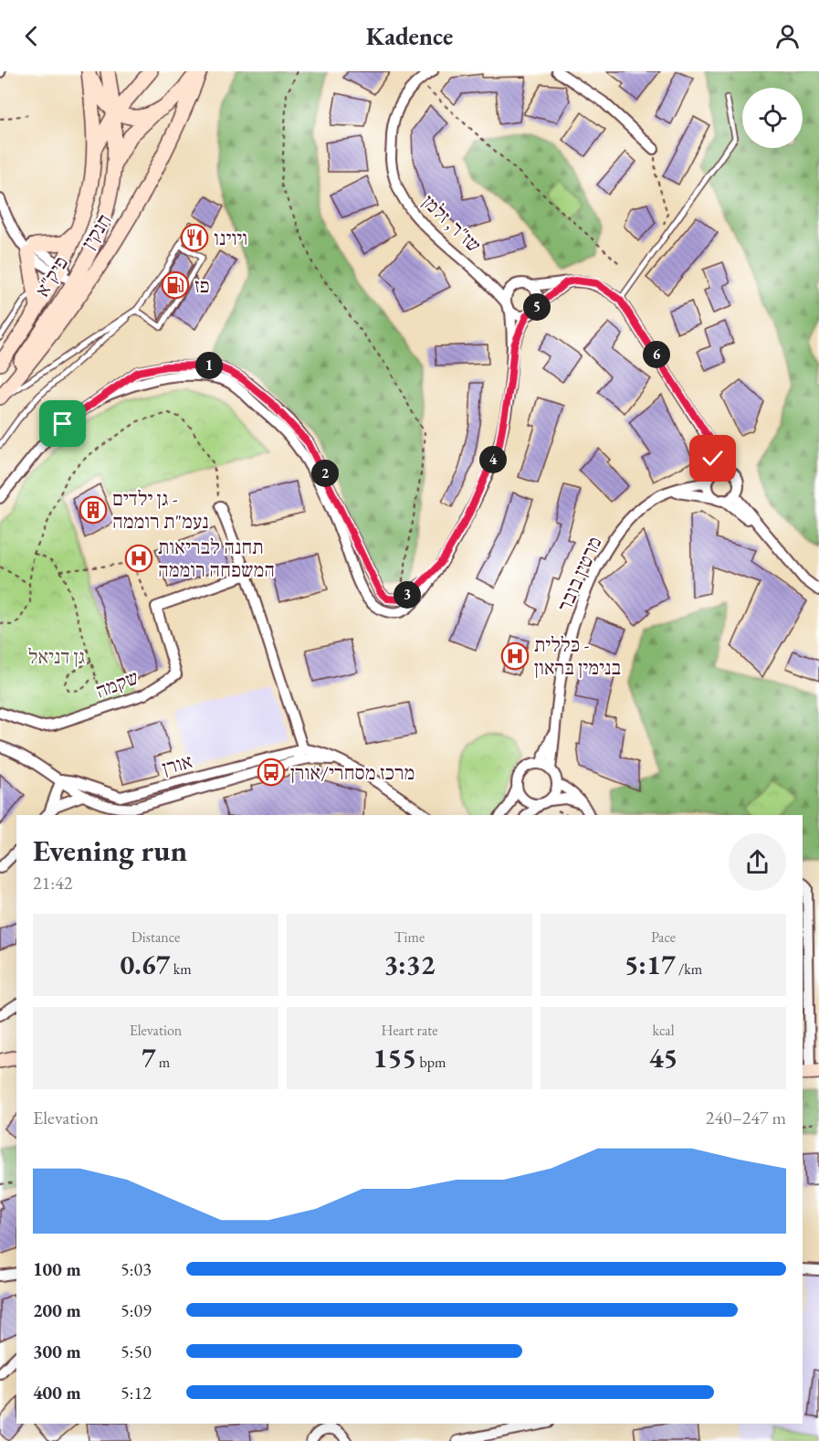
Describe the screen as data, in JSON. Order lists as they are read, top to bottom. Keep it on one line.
{"streets":{"main road":["חנקין","פיק\"א"],"street":["שז\"ר, זלמן","מרטין בובר","שקמה","אורן"]},"crossings":[["חנקין","פיק\"א"]],"parks":["גן דניאל"],"places":{"restaurant":["ויוינו"],"fuel station":["פז"],"building":["גן ילדים - נעמ\"ת רוממה"],"hospital":["תחנה לבריאות המשפחה רוממה","כללית - בנימין בראון"],"bus stop":["מרכז מסחרי/אורן"]},"page":{"header":"Kadence","pins":["5","6","1","4","2","3"],"heading":["Evening run","21:42"],"stats":[["Distance","0.67 km"],["Time","3:32"],["Pace","5:17 /km"],["Elevation","7 m"],["Heart rate","155 bpm"],["kcal","45"]],"chart":["Elevation","240–247 m"],"list":[{"name":"100 m","note":"5:03"},{"name":"200 m","note":"5:09"},{"name":"300 m","note":"5:50"},{"name":"400 m","note":"5:12"}]}}
